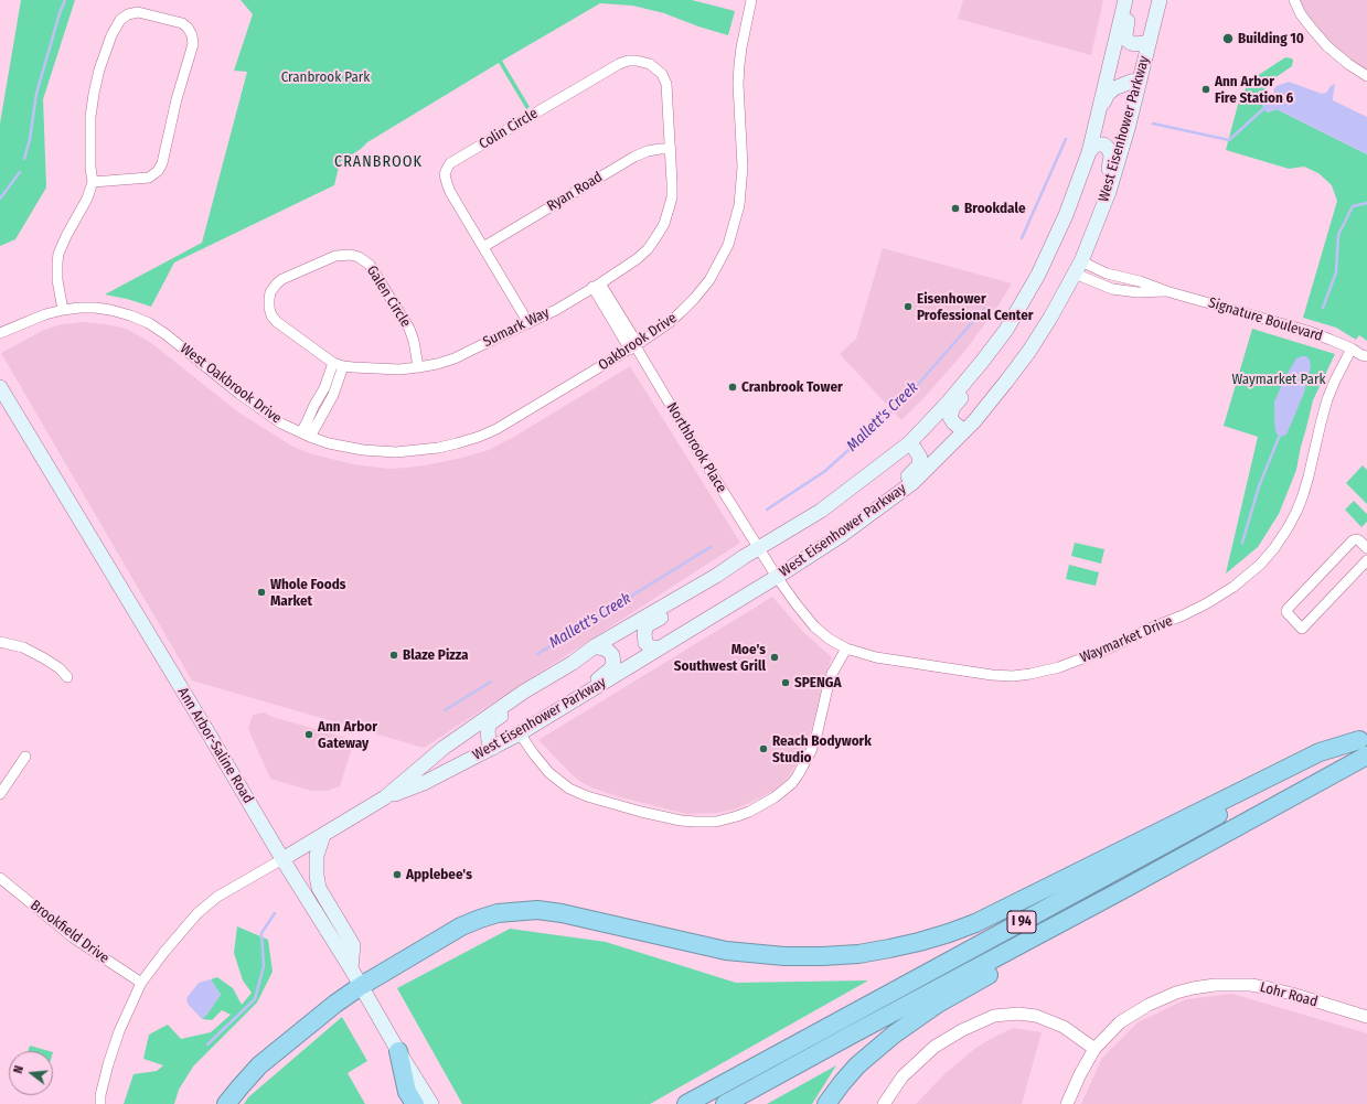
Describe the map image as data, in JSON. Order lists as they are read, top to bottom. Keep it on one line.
{"streets":{"highway":["I 94"],"main road":["West Eisenhower Parkway","Ann Arbor-Saline Road"],"street":["Colin Circle","Ryan Road","Galen Circle","Signature Boulevard","Sumark Way","Oakbrook Drive","West Oakbrook Drive","Northbrook Place","Waymarket Drive","Brookfield Drive","Lohr Road"]},"crossings":[["Colin Circle","Ryan Road"],["Colin Circle","Sumark Way"],["West Eisenhower Parkway","Signature Boulevard"],["West Eisenhower Parkway","Northbrook Place"],["West Eisenhower Parkway","Waymarket Drive"],["West Eisenhower Parkway","Ann Arbor-Saline Road"],["Ryan Road","Sumark Way"],["Galen Circle","Sumark Way"],["Signature Boulevard","Waymarket Drive"],["Sumark Way","Northbrook Place"],["Oakbrook Drive","West Oakbrook Drive"],["Oakbrook Drive","Northbrook Place"],["Northbrook Place","Waymarket Drive"]],"districts":["CRANBROOK"],"water":["Mallett's Creek"],"parks":["Cranbrook Park","Waymarket Park"],"places":["Building 10","Ann Arbor Fire Station 6","Brookdale","Eisenhower Professional Center","Cranbrook Tower","Whole Foods Market","Blaze Pizza","Moe's Southwest Grill","SPENGA","Ann Arbor Gateway","Reach Bodywork Studio","Applebee's"],"north":"left"}
